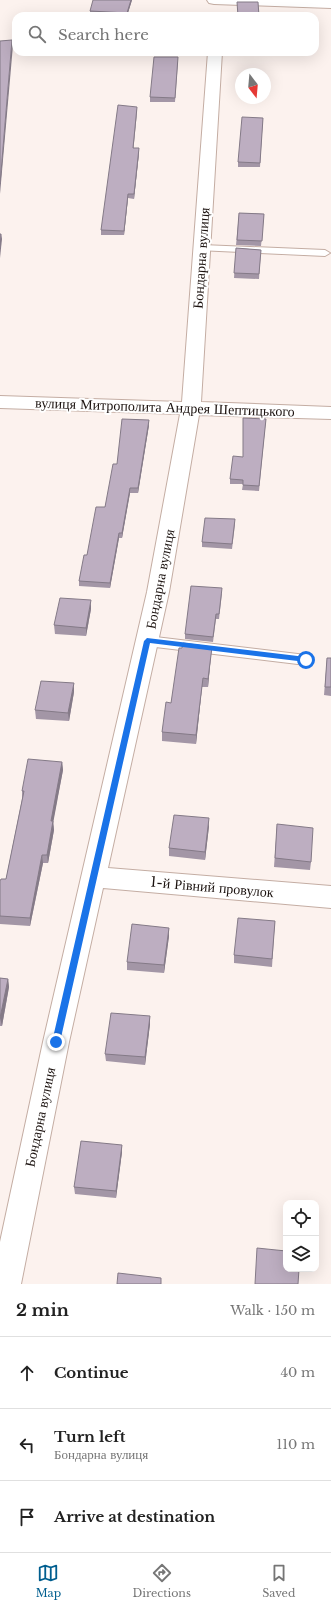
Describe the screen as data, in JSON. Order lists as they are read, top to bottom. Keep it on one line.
{"streets":{"street":["Бондарна вулиця","вулиця Митрополита Андрея Шептицького","1-й Рівний провулок"]},"crossings":[["Бондарна вулиця","вулиця Митрополита Андрея Шептицького"],["Бондарна вулиця","1-й Рівний провулок"]],"north":"bottom","page":{"search":"Search here","heading":["2 min","Walk · 150 m"],"list":[["Continue","40 m"],["Turn left","Бондарна вулиця","110 m"],"Arrive at destination"],"nav":["Map","Directions","Saved"]}}
